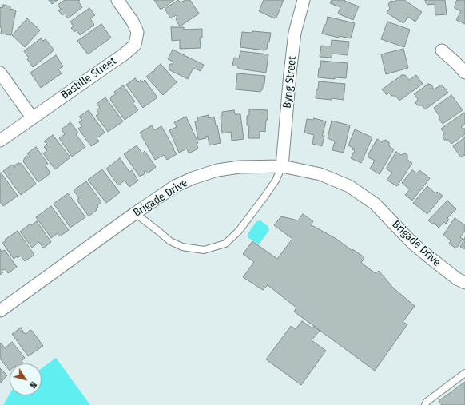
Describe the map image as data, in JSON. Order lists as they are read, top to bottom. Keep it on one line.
{"streets":{"street":["Bastille Street","Byng Street","Brigade Drive"]},"crossings":[["Byng Street","Brigade Drive"]],"north":"bottom right"}
